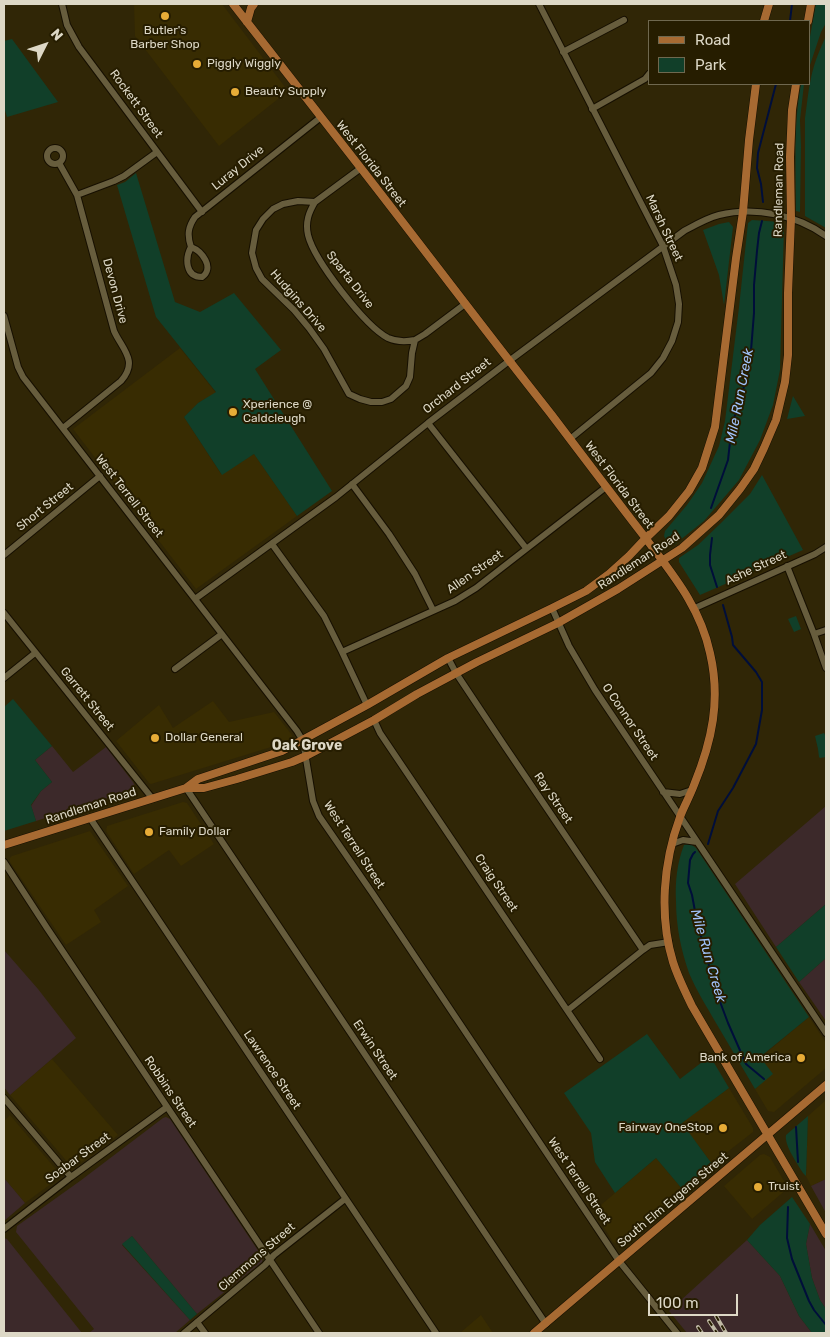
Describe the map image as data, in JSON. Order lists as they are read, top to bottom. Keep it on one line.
{"streets":{"main road":["West Florida Street","Randleman Road","South Elm Eugene Street"],"street":["Rockett Street","Luray Drive","Marsh Street","Sparta Drive","Devon Drive","Hudgins Drive","Orchard Street","West Terrell Street","Short Street","Ashe Street","Allen Street","Garrett Street","O Connor Street","Ray Street","Craig Street","Erwin Street","Lawrence Street","Robbins Street","Soabar Street","Clemmons Street"]},"crossings":[["Rockett Street","Luray Drive"],["West Florida Street","Luray Drive"],["West Florida Street","Randleman Road"],["West Florida Street","Marsh Street"],["West Florida Street","Orchard Street"],["West Florida Street","Ashe Street"],["West Florida Street","Allen Street"],["West Florida Street","O Connor Street"],["West Florida Street","South Elm Eugene Street"],["Randleman Road","Orchard Street"],["Randleman Road","West Terrell Street"],["Randleman Road","Garrett Street"],["Randleman Road","O Connor Street"],["Randleman Road","Ray Street"],["Randleman Road","Craig Street"],["Randleman Road","Erwin Street"],["Randleman Road","Lawrence Street"],["Marsh Street","Orchard Street"],["Sparta Drive","Hudgins Drive"],["Devon Drive","West Terrell Street"],["Orchard Street","West Terrell Street"],["West Terrell Street","Short Street"],["West Terrell Street","South Elm Eugene Street"],["Erwin Street","South Elm Eugene Street"],["Lawrence Street","Clemmons Street"],["Robbins Street","Soabar Street"],["Robbins Street","Clemmons Street"]],"districts":["Oak Grove"],"water":["Mile Run Creek"],"places":["Butler's Barber Shop","Piggly Wiggly","Beauty Supply","Xperience @ Caldcleugh","Dollar General","Family Dollar","Bank of America","Fairway OneStop","Truist"],"legend":["Road","Park"],"scale_bar":"100 m","north":"top right"}
